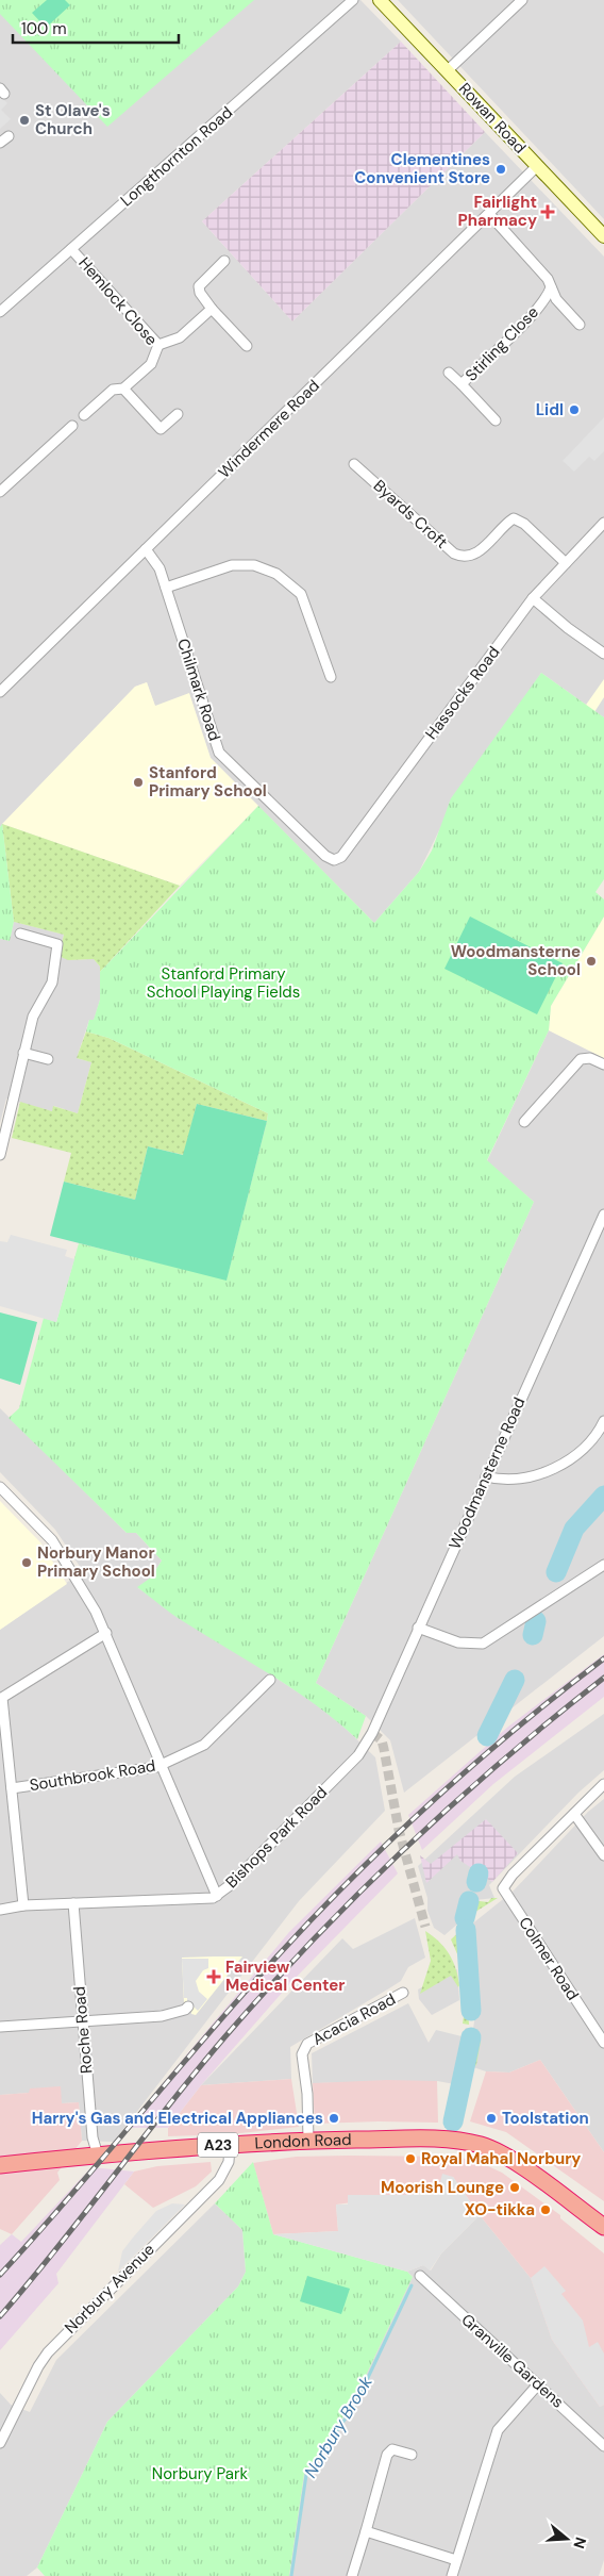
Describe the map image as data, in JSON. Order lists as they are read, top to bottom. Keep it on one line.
{"streets":{"highway":["London Road","A23"],"main road":["Rowan Road"],"street":["Longthornton Road","Hemlock Close","Stirling Close","Windermere Road","Byards Croft","Chilmark Road","Hassocks Road","Woodmansterne Road","Southbrook Road","Bishops Park Road","Colmer Road","Acacia Road","Roche Road","Norbury Avenue","Granville Gardens"]},"crossings":[["Rowan Road","Windermere Road"],["Longthornton Road","Hemlock Close"],["Stirling Close","Windermere Road"],["Windermere Road","Chilmark Road"],["Byards Croft","Hassocks Road"],["Chilmark Road","Hassocks Road"],["Woodmansterne Road","Bishops Park Road"],["Bishops Park Road","Roche Road"],["Acacia Road","London Road"],["Roche Road","London Road"],["London Road","Norbury Avenue"]],"water":["Norbury Brook"],"parks":["Stanford Primary School Playing Fields","Norbury Park"],"places":{"other":["St Olave's Church","Clementines Convenient Store","Lidl","Stanford Primary School","Woodmansterne School","Norbury Manor Primary School","Harry's Gas and Electrical Appliances","Toolstation","Royal Mahal Norbury","Moorish Lounge","XO-tikka"],"health":["Fairlight Pharmacy","Fairview Medical Center"]},"scale_bar":"100 m","north":"right"}
